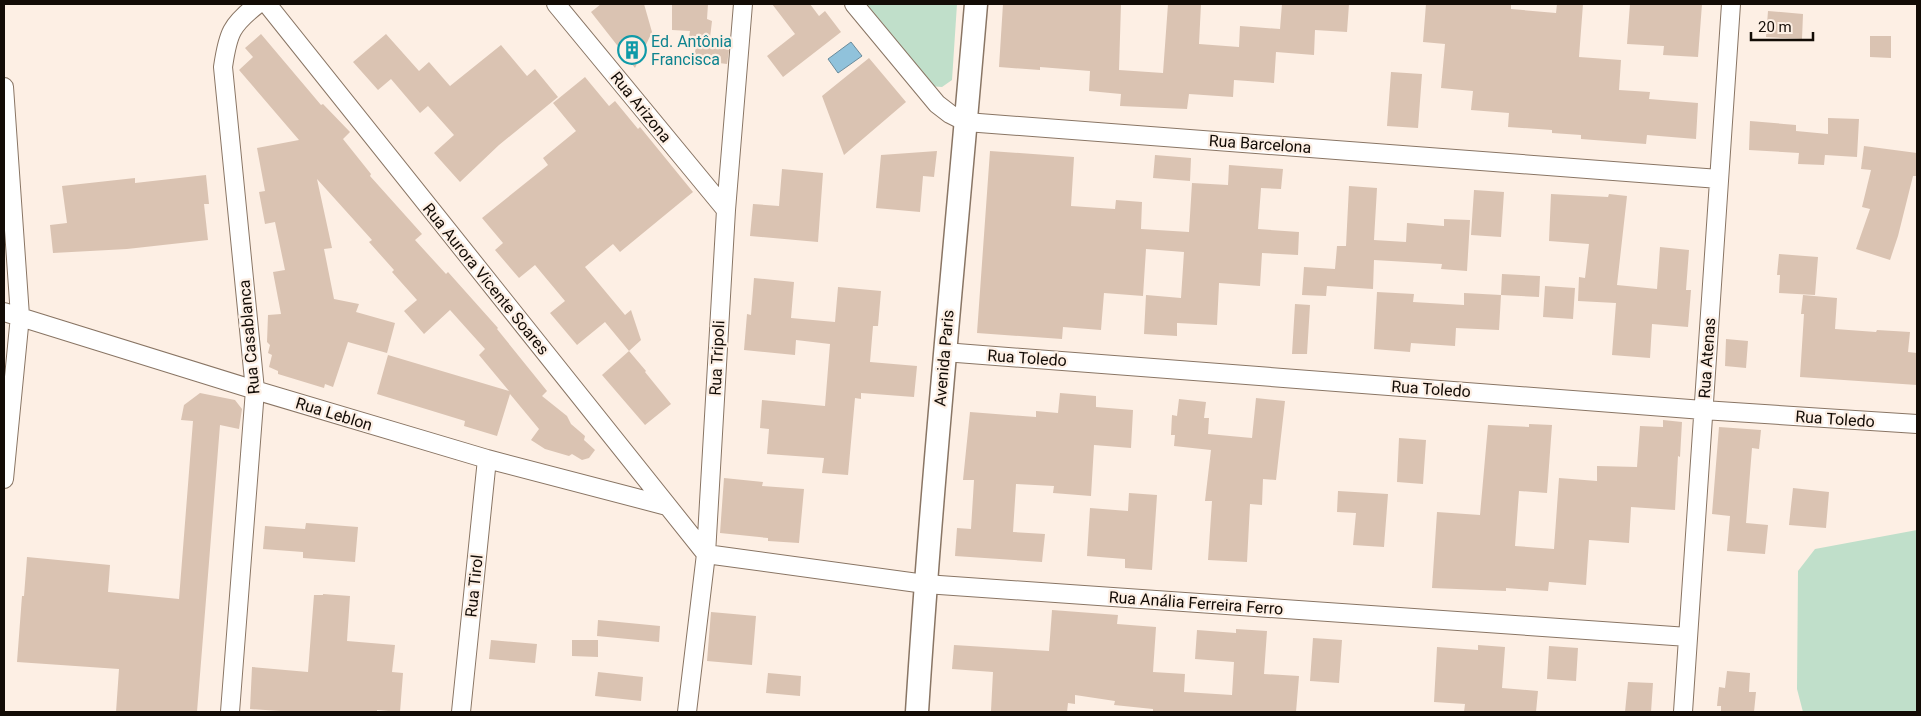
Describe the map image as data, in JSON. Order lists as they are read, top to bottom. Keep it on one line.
{"streets":{"street":["Rua Arizona","Rua Barcelona","Rua Aurora Vicente Soares","Rua Casablanca","Rua Tripoli","Avenida Paris","Rua Toledo","Rua Atenas","Rua Leblon","Rua Tirol","Rua Anália Ferreira Ferro"]},"crossings":[["Rua Arizona","Rua Tripoli"],["Rua Barcelona","Avenida Paris"],["Rua Barcelona","Rua Atenas"],["Rua Aurora Vicente Soares","Rua Tripoli"],["Rua Aurora Vicente Soares","Rua Leblon"],["Rua Aurora Vicente Soares","Rua Anália Ferreira Ferro"],["Rua Casablanca","Rua Leblon"],["Rua Tripoli","Rua Anália Ferreira Ferro"],["Avenida Paris","Rua Toledo"],["Avenida Paris","Rua Anália Ferreira Ferro"],["Rua Toledo","Rua Atenas"],["Rua Atenas","Rua Anália Ferreira Ferro"],["Rua Leblon","Rua Tirol"]],"places":{"building":["Ed. Antônia Francisca"]},"scale_bar":"20 m"}
